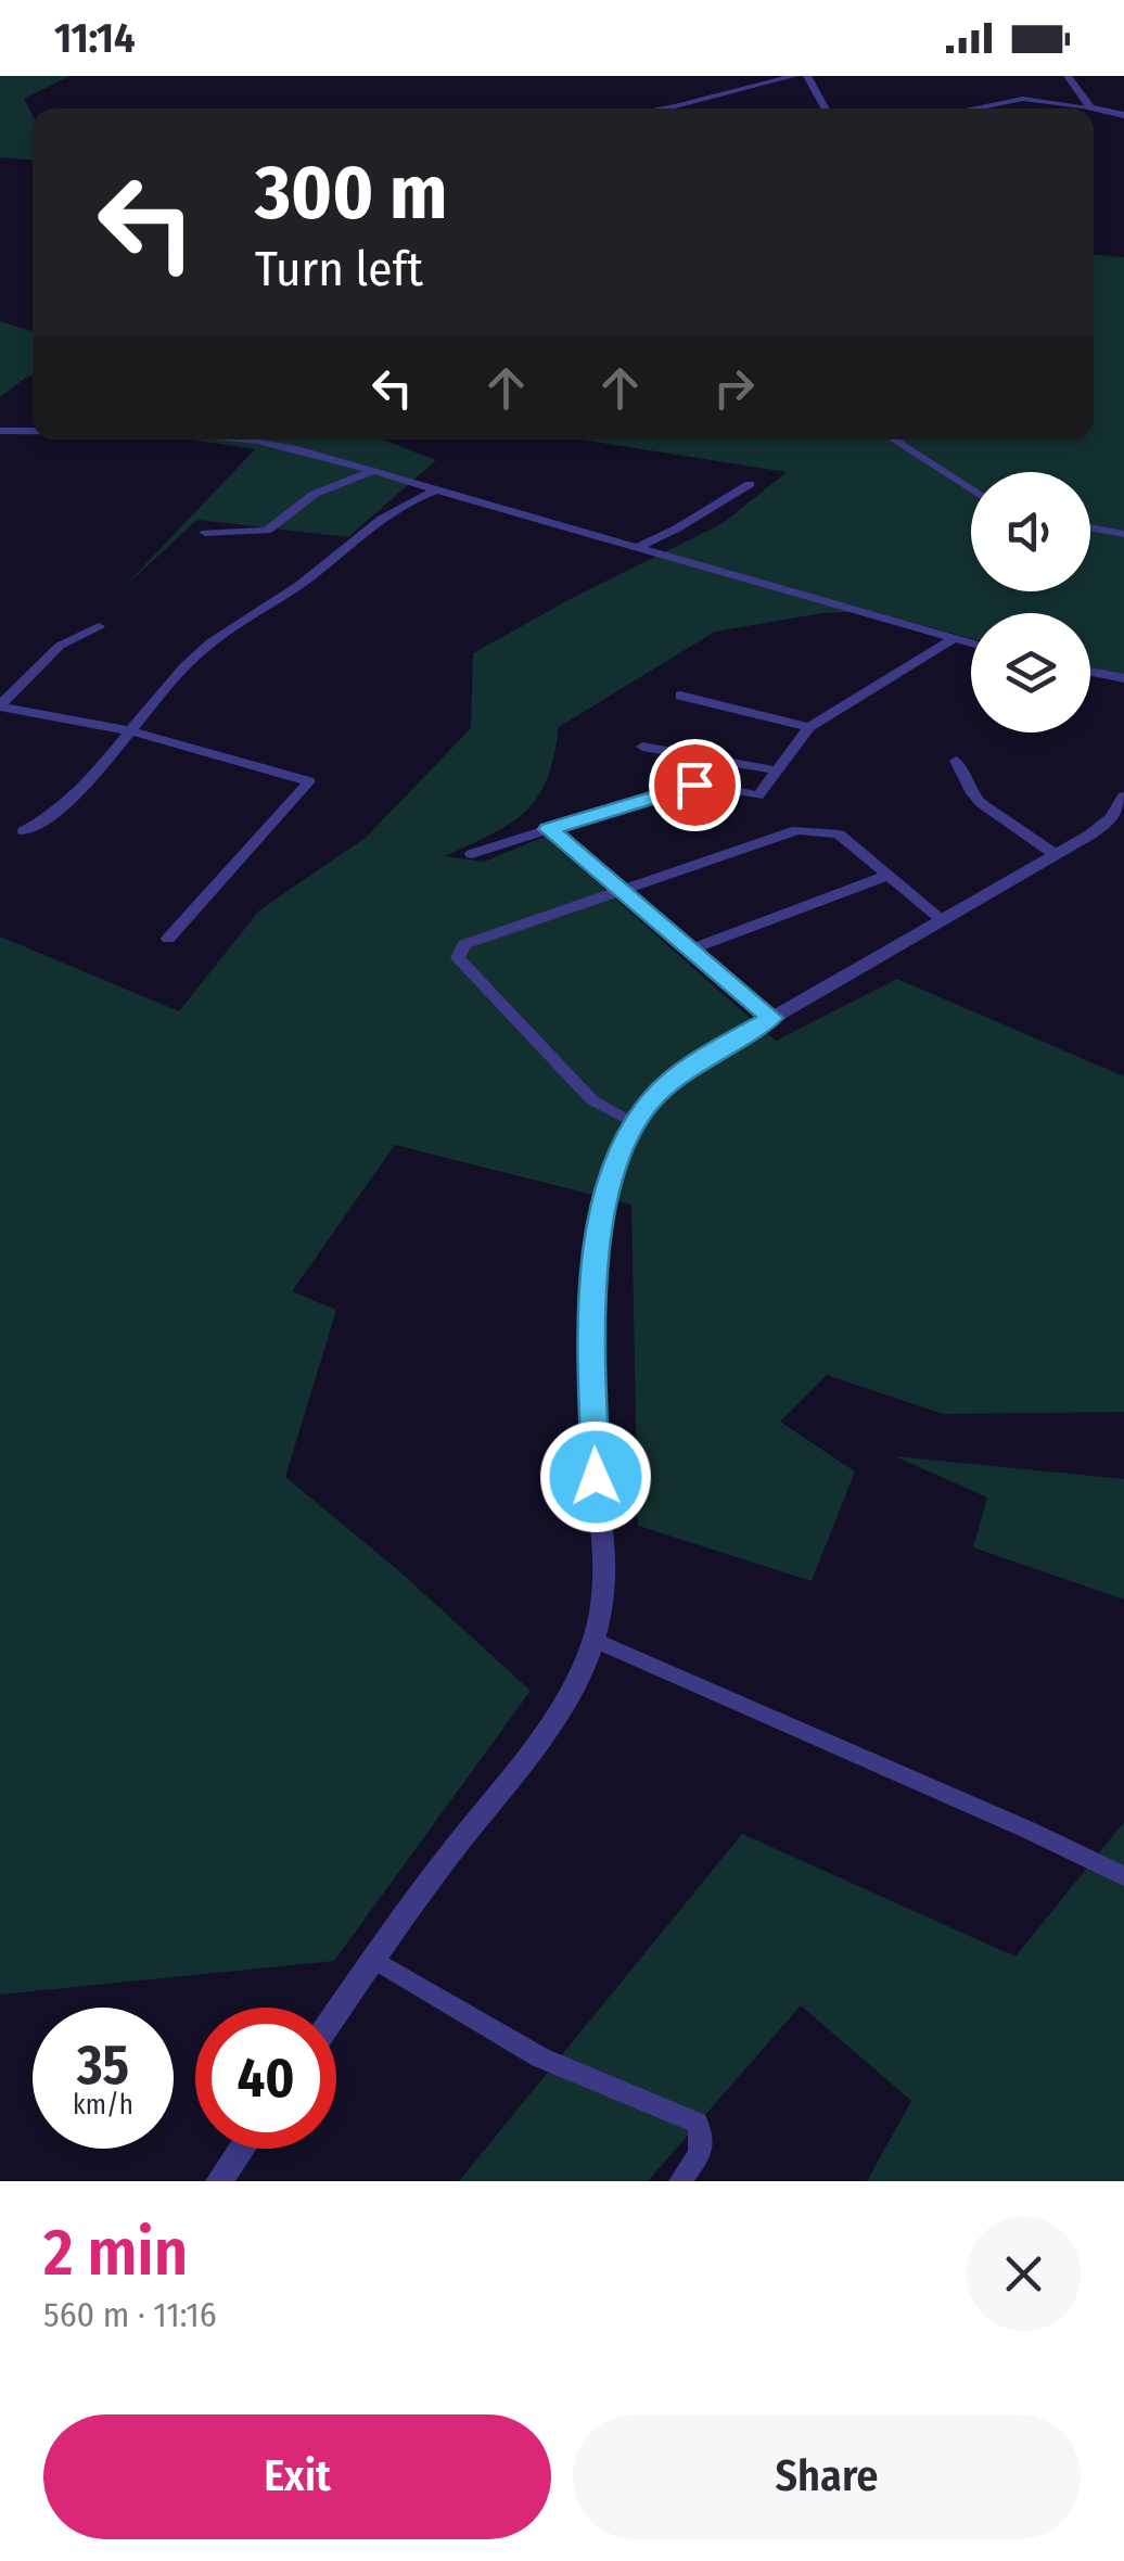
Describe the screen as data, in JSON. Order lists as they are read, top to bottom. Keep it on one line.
{"page":{"status":"11:14","turn":["300 m","Turn left"],"speed":"35 km/h","limit":"40","heading":["2 min","560 m · 11:16"],"buttons":["Exit","Share"]}}
